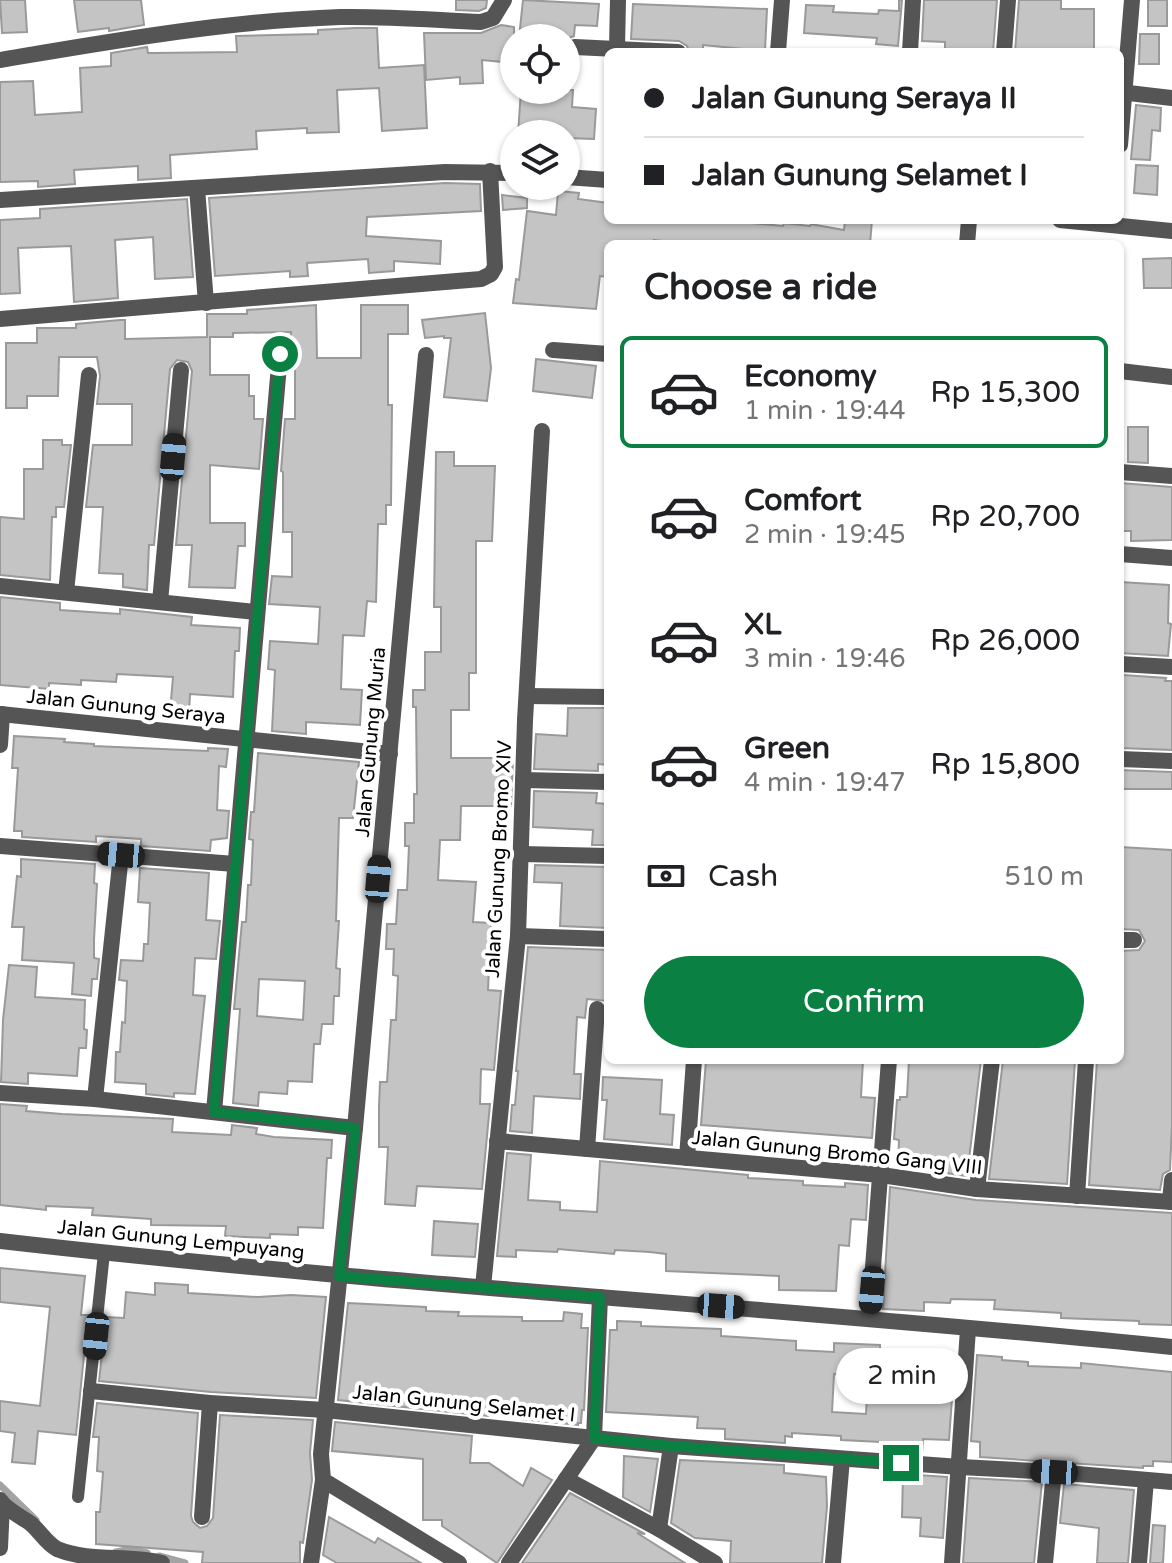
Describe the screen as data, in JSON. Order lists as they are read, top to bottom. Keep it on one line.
{"streets":{"street":["Jalan Gunung Seraya","Jalan Gunung Muria","Jalan Gunung Bromo XIV","Jalan Gunung Bromo Gang VIII","Jalan Gunung Lempuyang","Jalan Gunung Selamet I"]},"crossings":[["Jalan Gunung Seraya","Jalan Gunung Muria"],["Jalan Gunung Muria","Jalan Gunung Lempuyang"],["Jalan Gunung Muria","Jalan Gunung Selamet I"],["Jalan Gunung Bromo XIV","Jalan Gunung Bromo Gang VIII"],["Jalan Gunung Bromo XIV","Jalan Gunung Lempuyang"]],"page":{"banner":["Jalan Gunung Seraya II","Jalan Gunung Selamet I"],"heading":"Choose a ride","list":[{"name":"Economy","note":"1 min · 19:44","value":"Rp 15,300"},{"name":"Comfort","note":"2 min · 19:45","value":"Rp 20,700"},{"name":"XL","note":"3 min · 19:46","value":"Rp 26,000"},{"name":"Green","note":"4 min · 19:47","value":"Rp 15,800"}],"pay":["Cash","510 m"],"buttons":"Confirm","bubble":"2 min"}}
